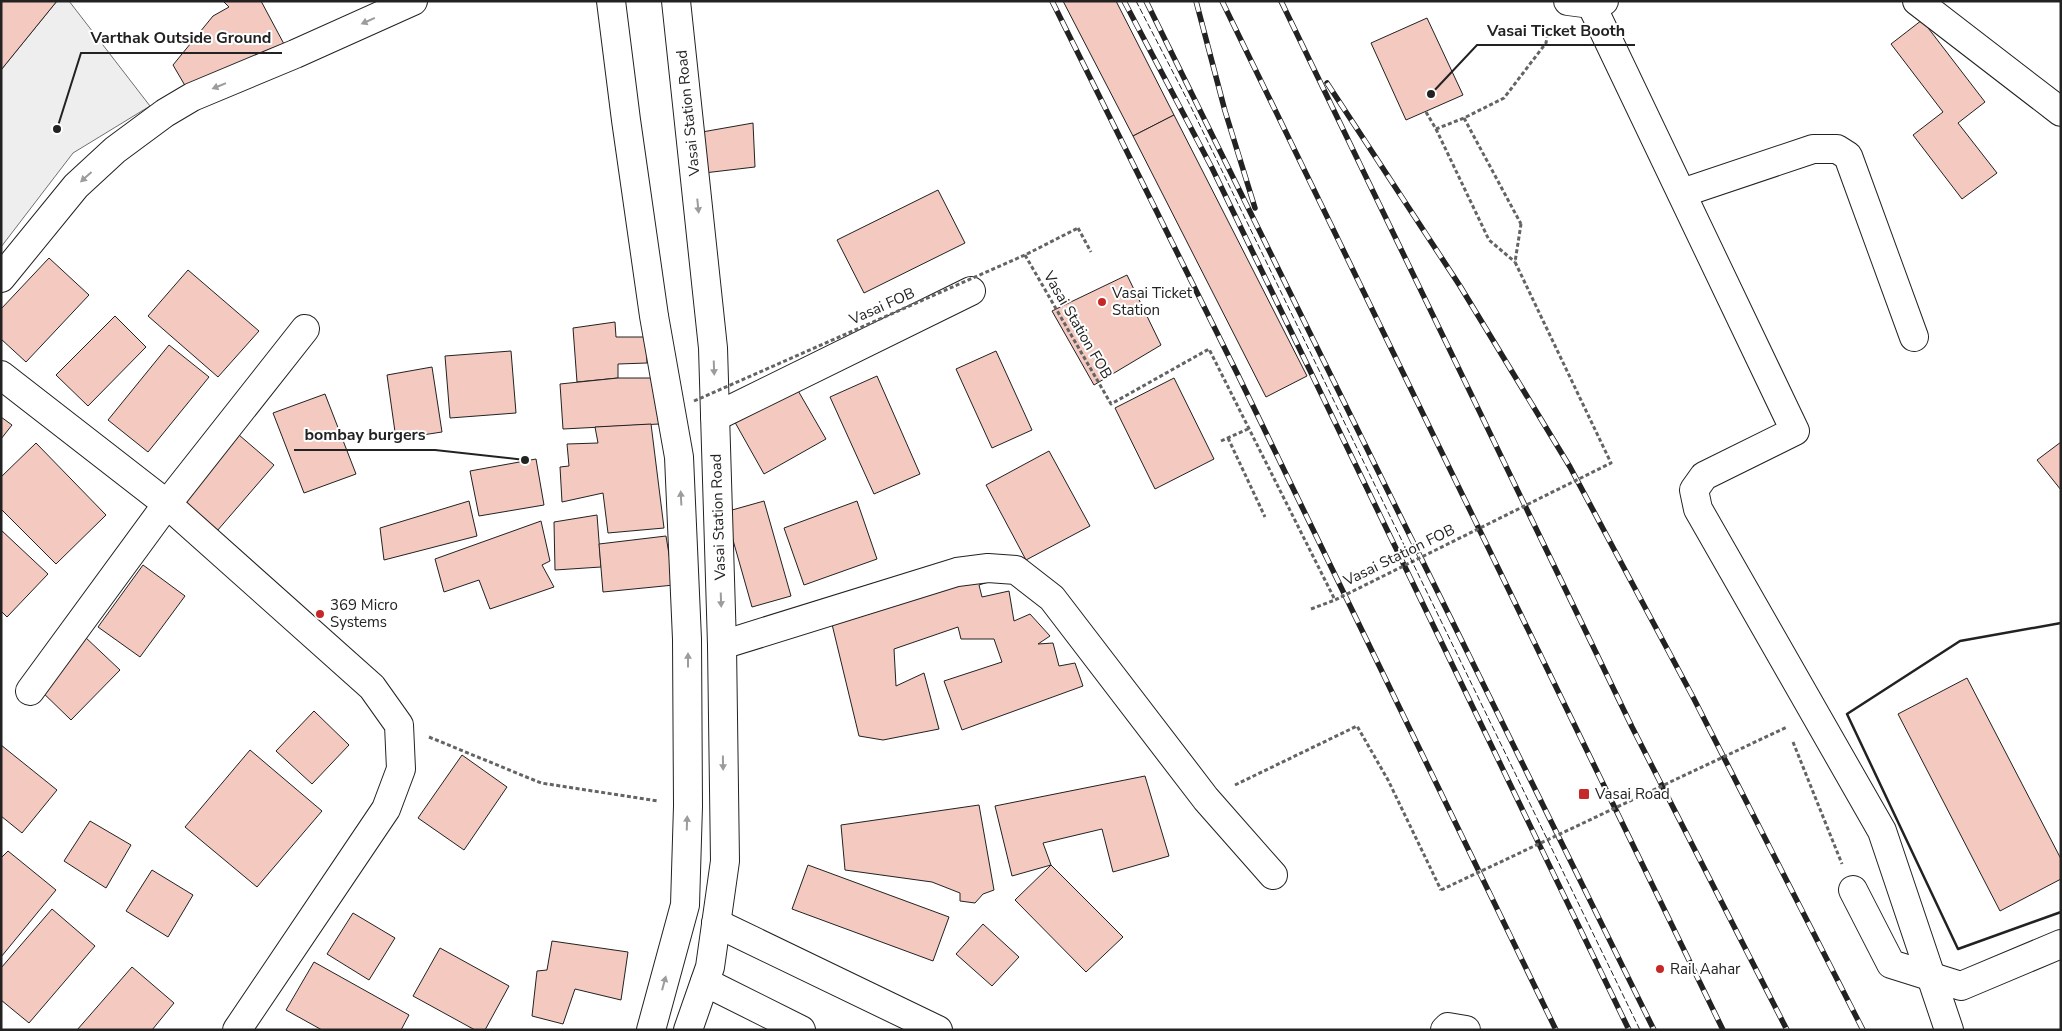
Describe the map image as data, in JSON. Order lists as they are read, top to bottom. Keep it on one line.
{"streets":{"street":["Vasai Station Road"],"path":["Vasai FOB","Vasai Station FOB"]},"crossings":[["Vasai FOB","Vasai Station FOB"]],"places":{"other":["Vasai Ticket Booth","Varthak Outside Ground","Vasai Ticket Station","bombay burgers","369 Micro Systems","Rail Aahar"],"transit":["Vasai Road"]}}
